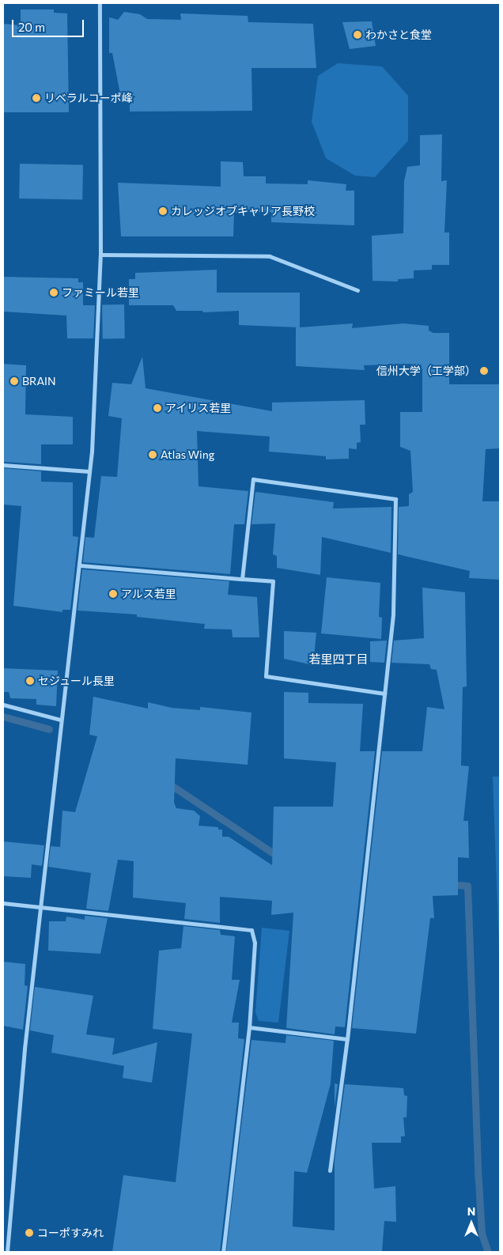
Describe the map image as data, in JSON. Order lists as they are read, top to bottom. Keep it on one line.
{"districts":["若里四丁目"],"places":["わかさと食堂","リベラルコーポ峰","カレッジオブキャリア長野校","ファミール若里","信州大学（工学部）","BRAIN","アイリス若里","Atlas Wing","アルス若里","セジュール長里","コーポすみれ"],"scale_bar":"20 m","north":"top"}
